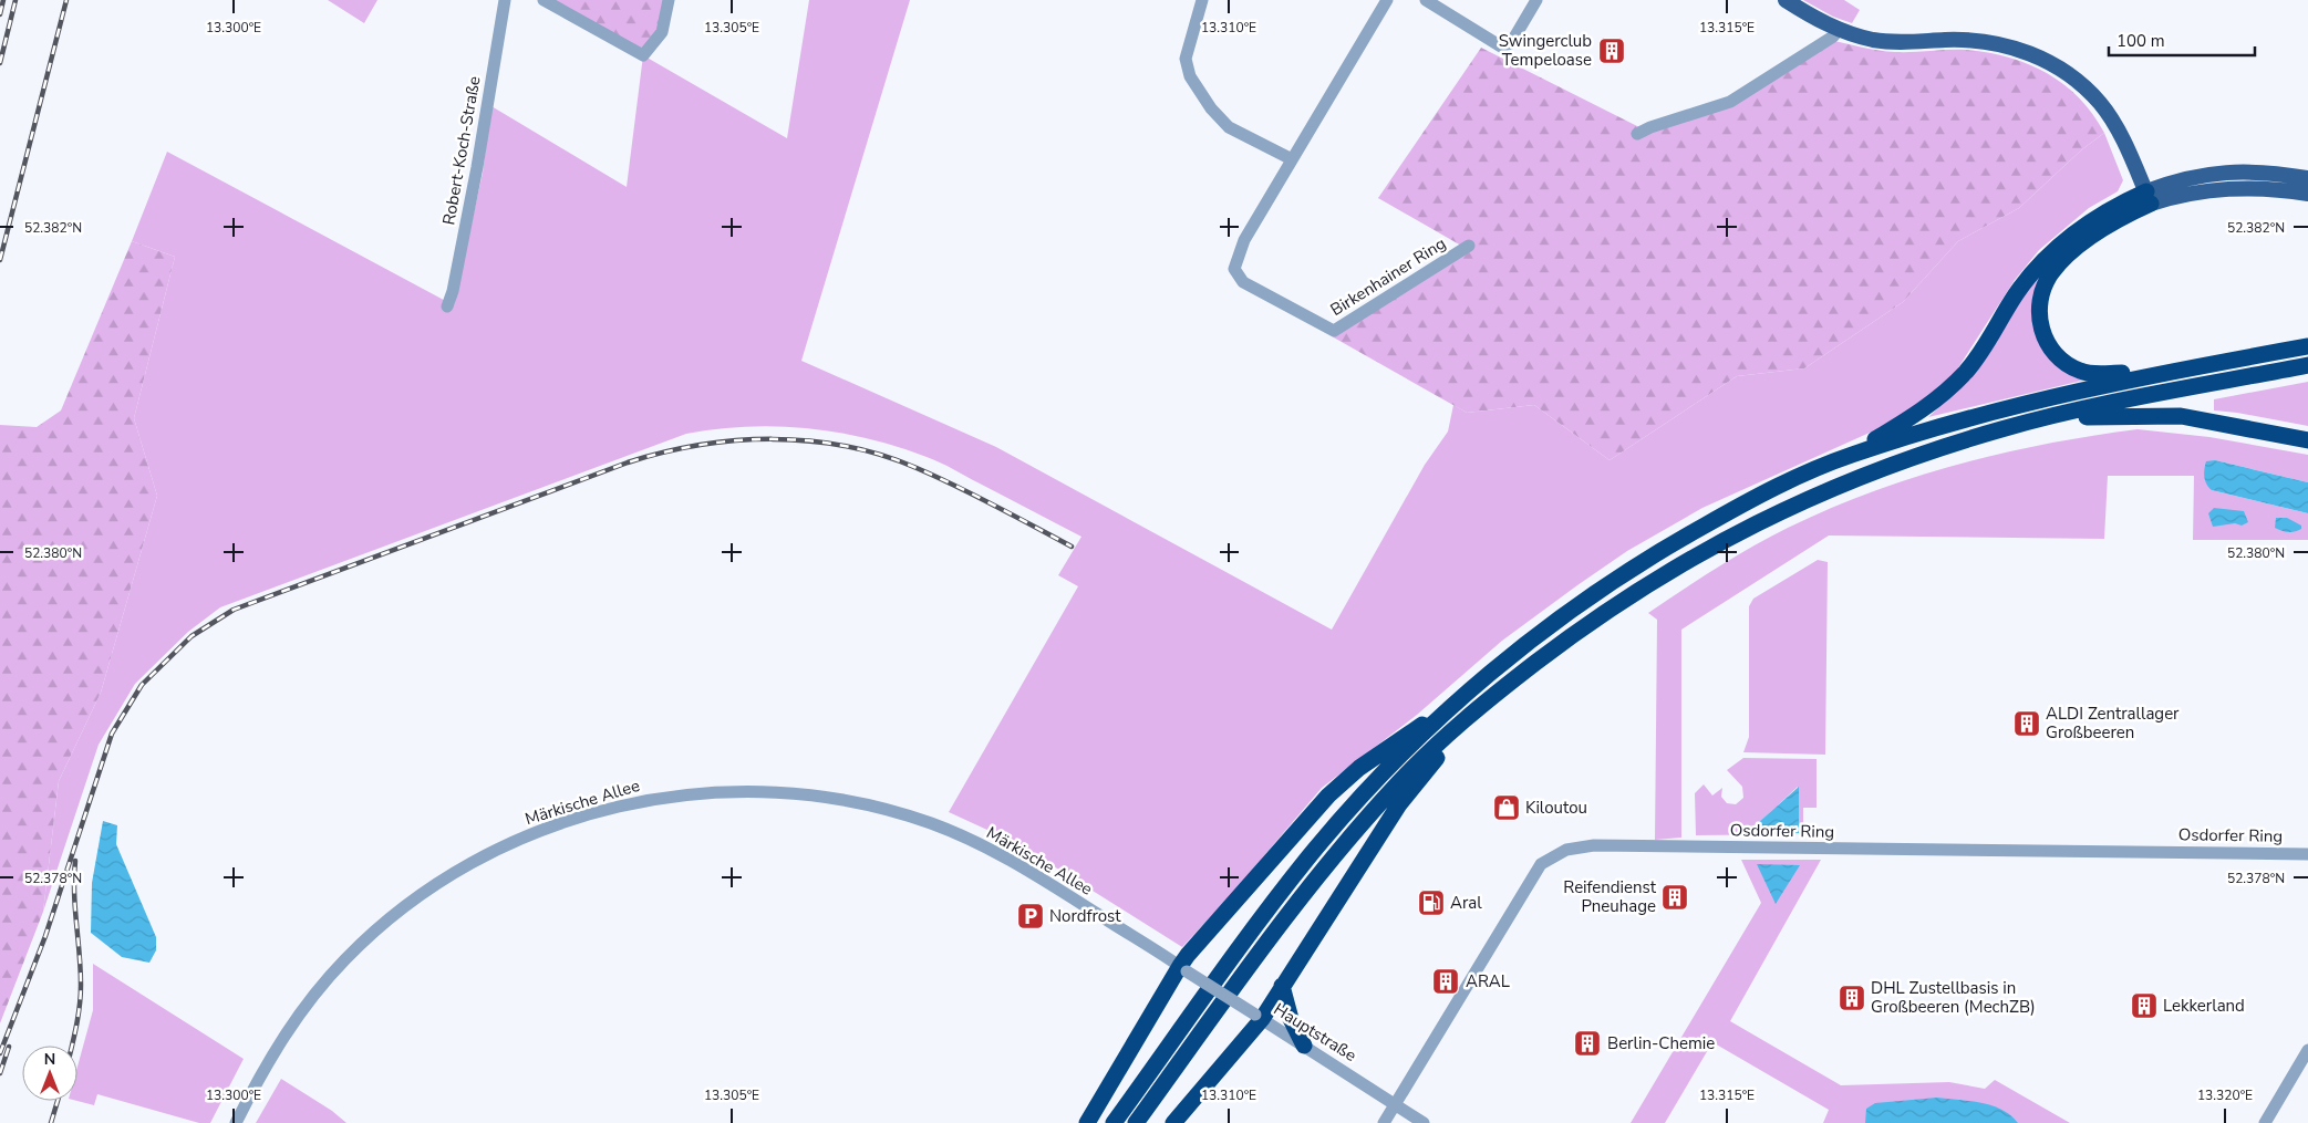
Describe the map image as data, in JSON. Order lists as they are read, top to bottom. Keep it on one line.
{"streets":{"street":["Robert-Koch-Straße","Birkenhainer Ring","Märkische Allee","Osdorfer Ring","Hauptstraße"]},"crossings":[["Märkische Allee","Hauptstraße"],["Osdorfer Ring","Hauptstraße"]],"places":{"building":["Swingerclub Tempeloase","ALDI Zentrallager Großbeeren","Reifendienst Pneuhage","ARAL","DHL Zustellbasis in Großbeeren (MechZB)","Lekkerland","Berlin-Chemie"],"shop":["Kiloutou"],"fuel station":["Aral"],"parking":["Nordfrost"]},"scale_bar":"100 m","north":"top","coordinates":["13.300°E","13.305°E","13.310°E","13.315°E","52.382°N","52.380°N","52.378°N","13.320°E"]}
